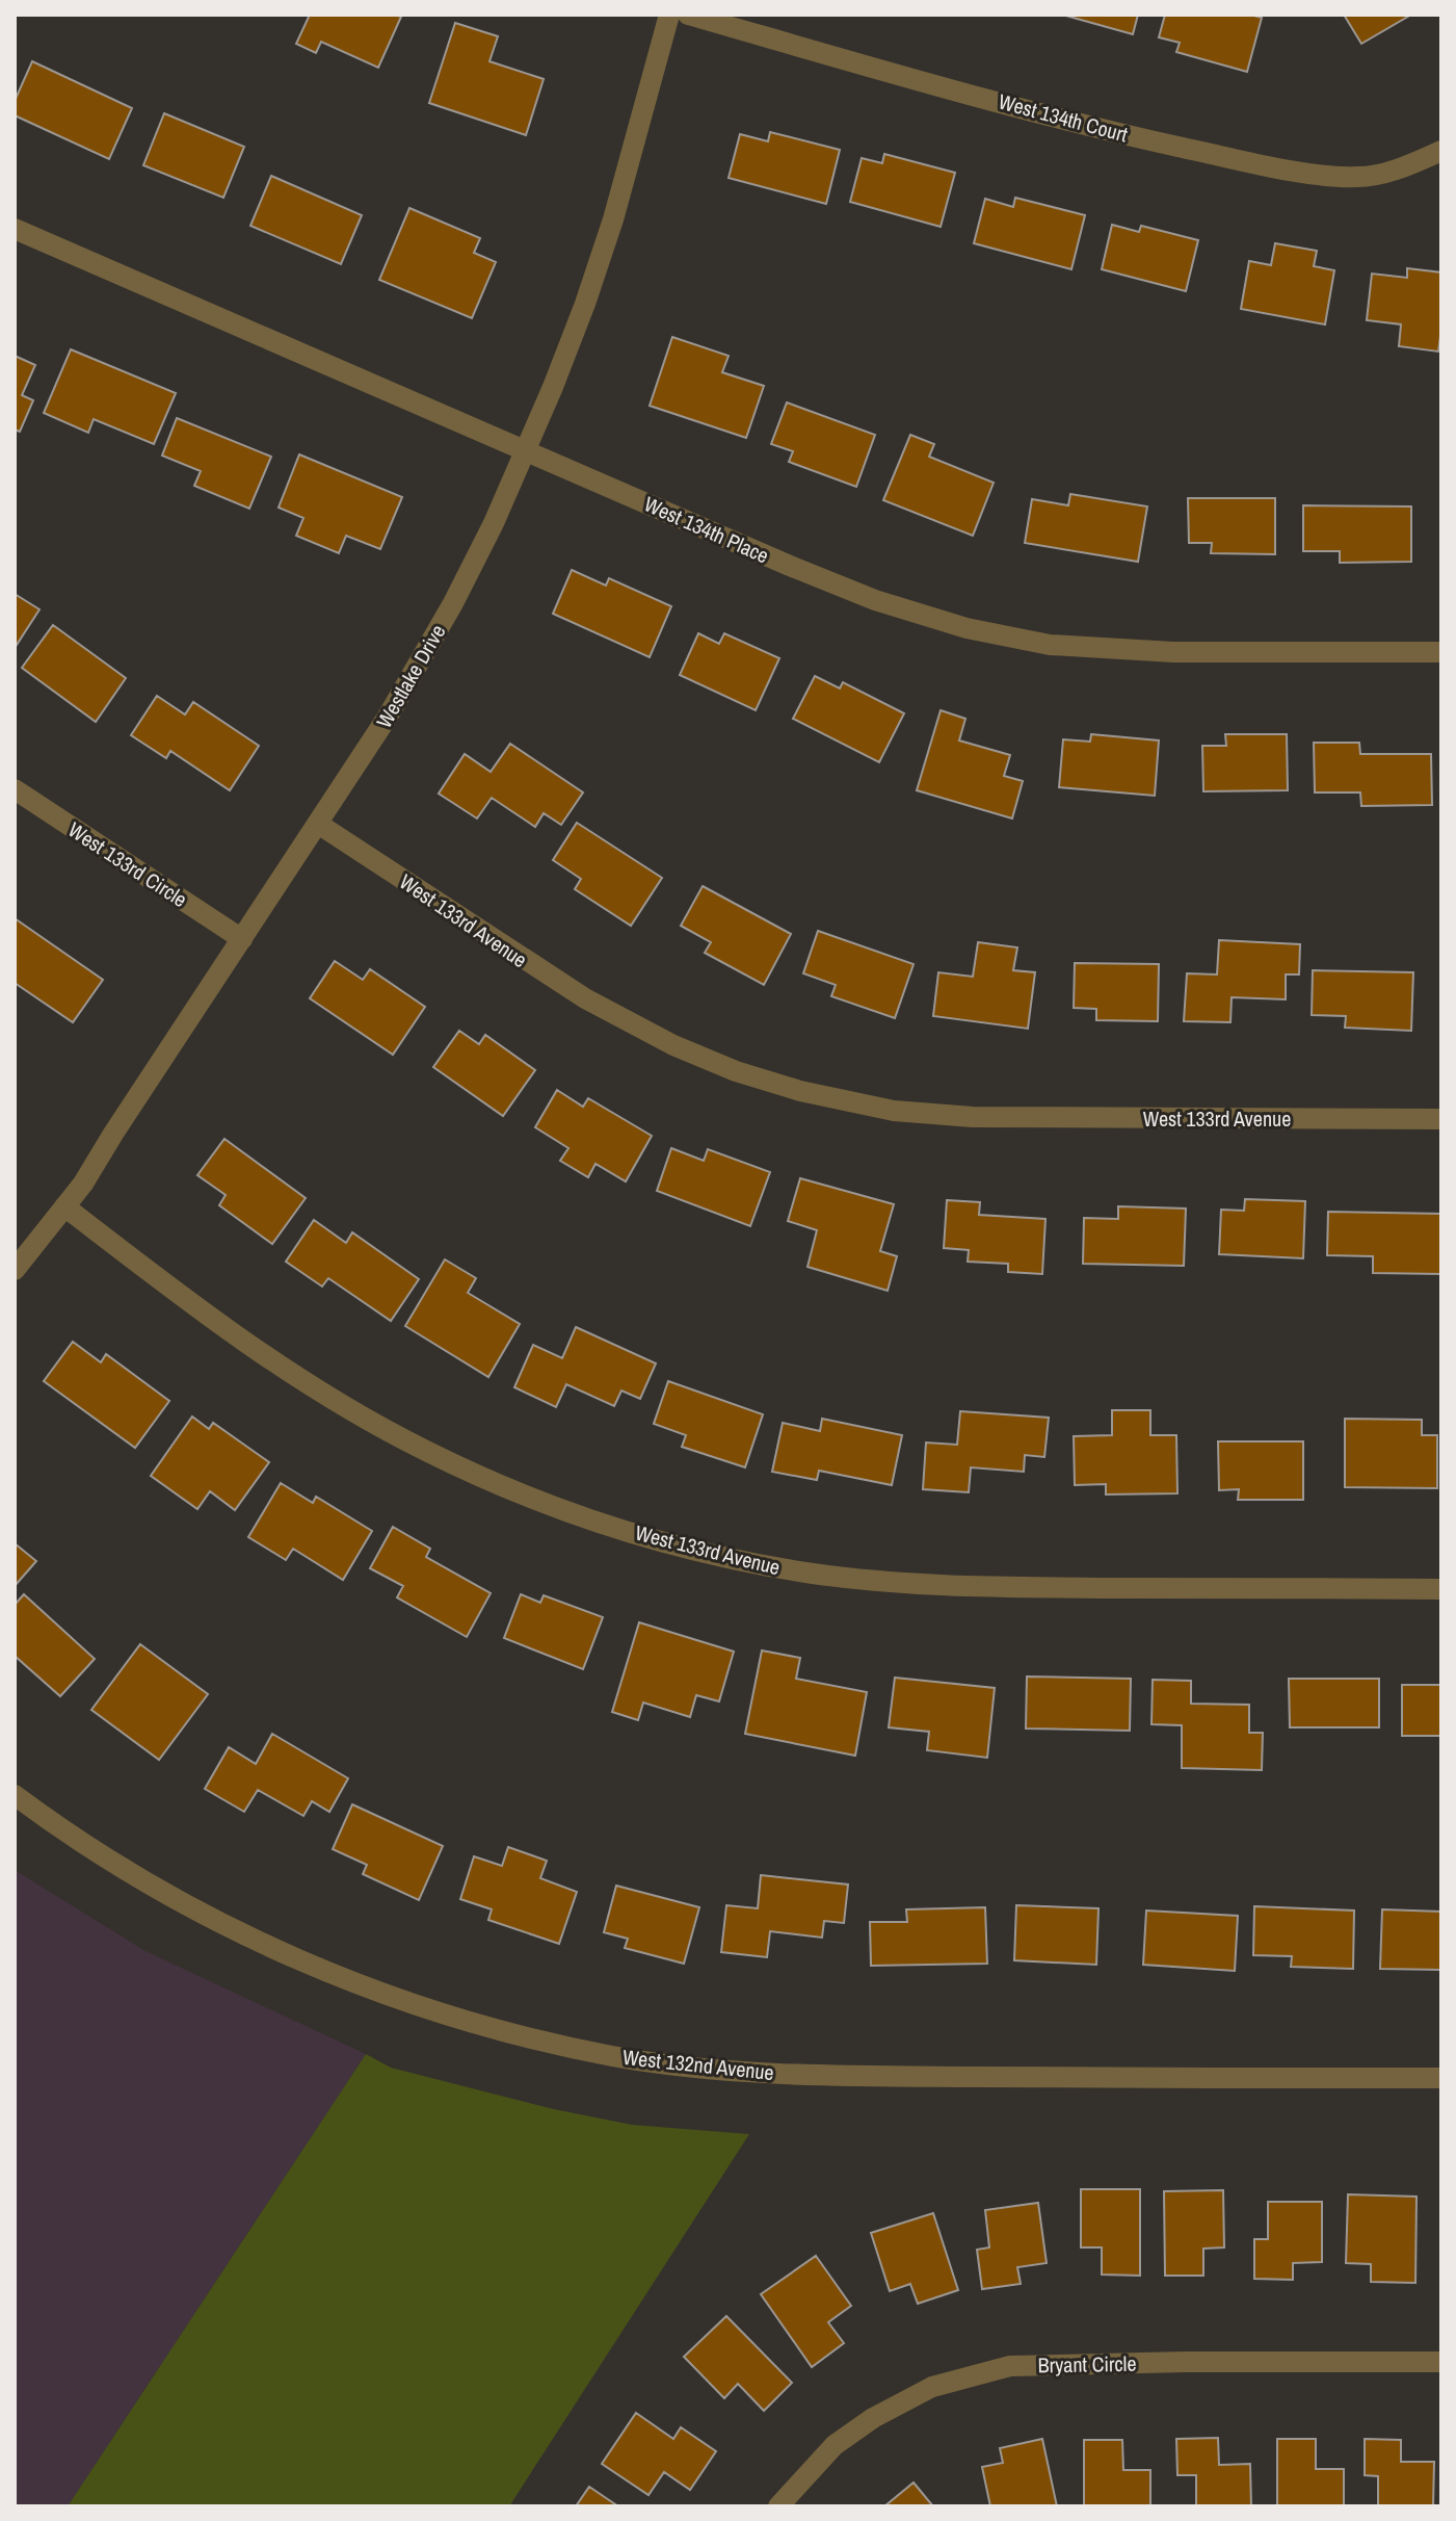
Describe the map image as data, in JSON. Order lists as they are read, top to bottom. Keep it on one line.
{"streets":{"street":["West 134th Court","West 134th Place","Westlake Drive","West 133rd Circle","West 133rd Avenue","West 132nd Avenue","Bryant Circle"]},"crossings":[["West 134th Place","Westlake Drive"],["Westlake Drive","West 133rd Circle"],["Westlake Drive","West 133rd Avenue"]]}
